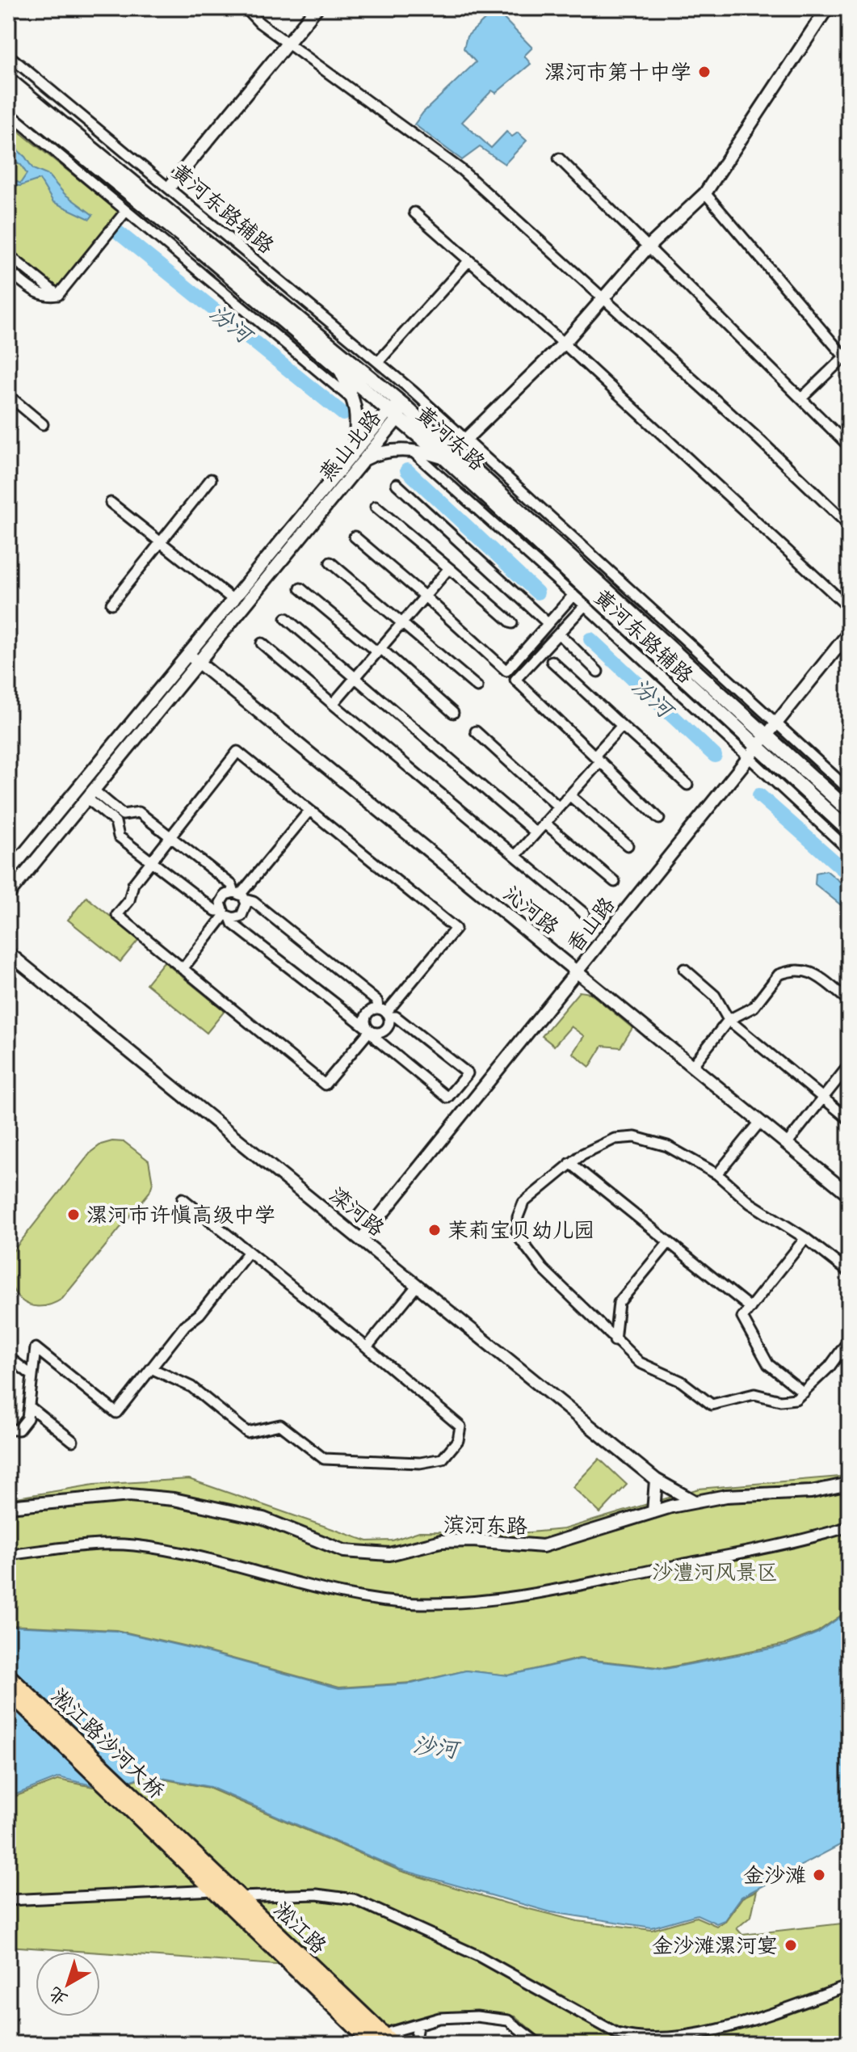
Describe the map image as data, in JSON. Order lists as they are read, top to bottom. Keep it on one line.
{"streets":{"main road":["黄河东路","淞江路沙河大桥","淞江路"],"street":["黄河东路辅路","燕山北路","沁河路","香山路","滦河路","滨河东路"]},"crossings":[["黄河东路辅路","黄河东路"],["黄河东路辅路","香山路"],["黄河东路","燕山北路"],["黄河东路","香山路"],["燕山北路","沁河路"],["沁河路","香山路"],["香山路","滦河路"],["滦河路","滨河东路"],["淞江路沙河大桥","淞江路"]],"water":["汾河","沙河"],"parks":["沙澧河风景区"],"places":["漯河市第十中学","漯河市许慎高级中学","茉莉宝贝幼儿园","金沙滩","金沙滩漯河宴"],"north":"bottom left"}
